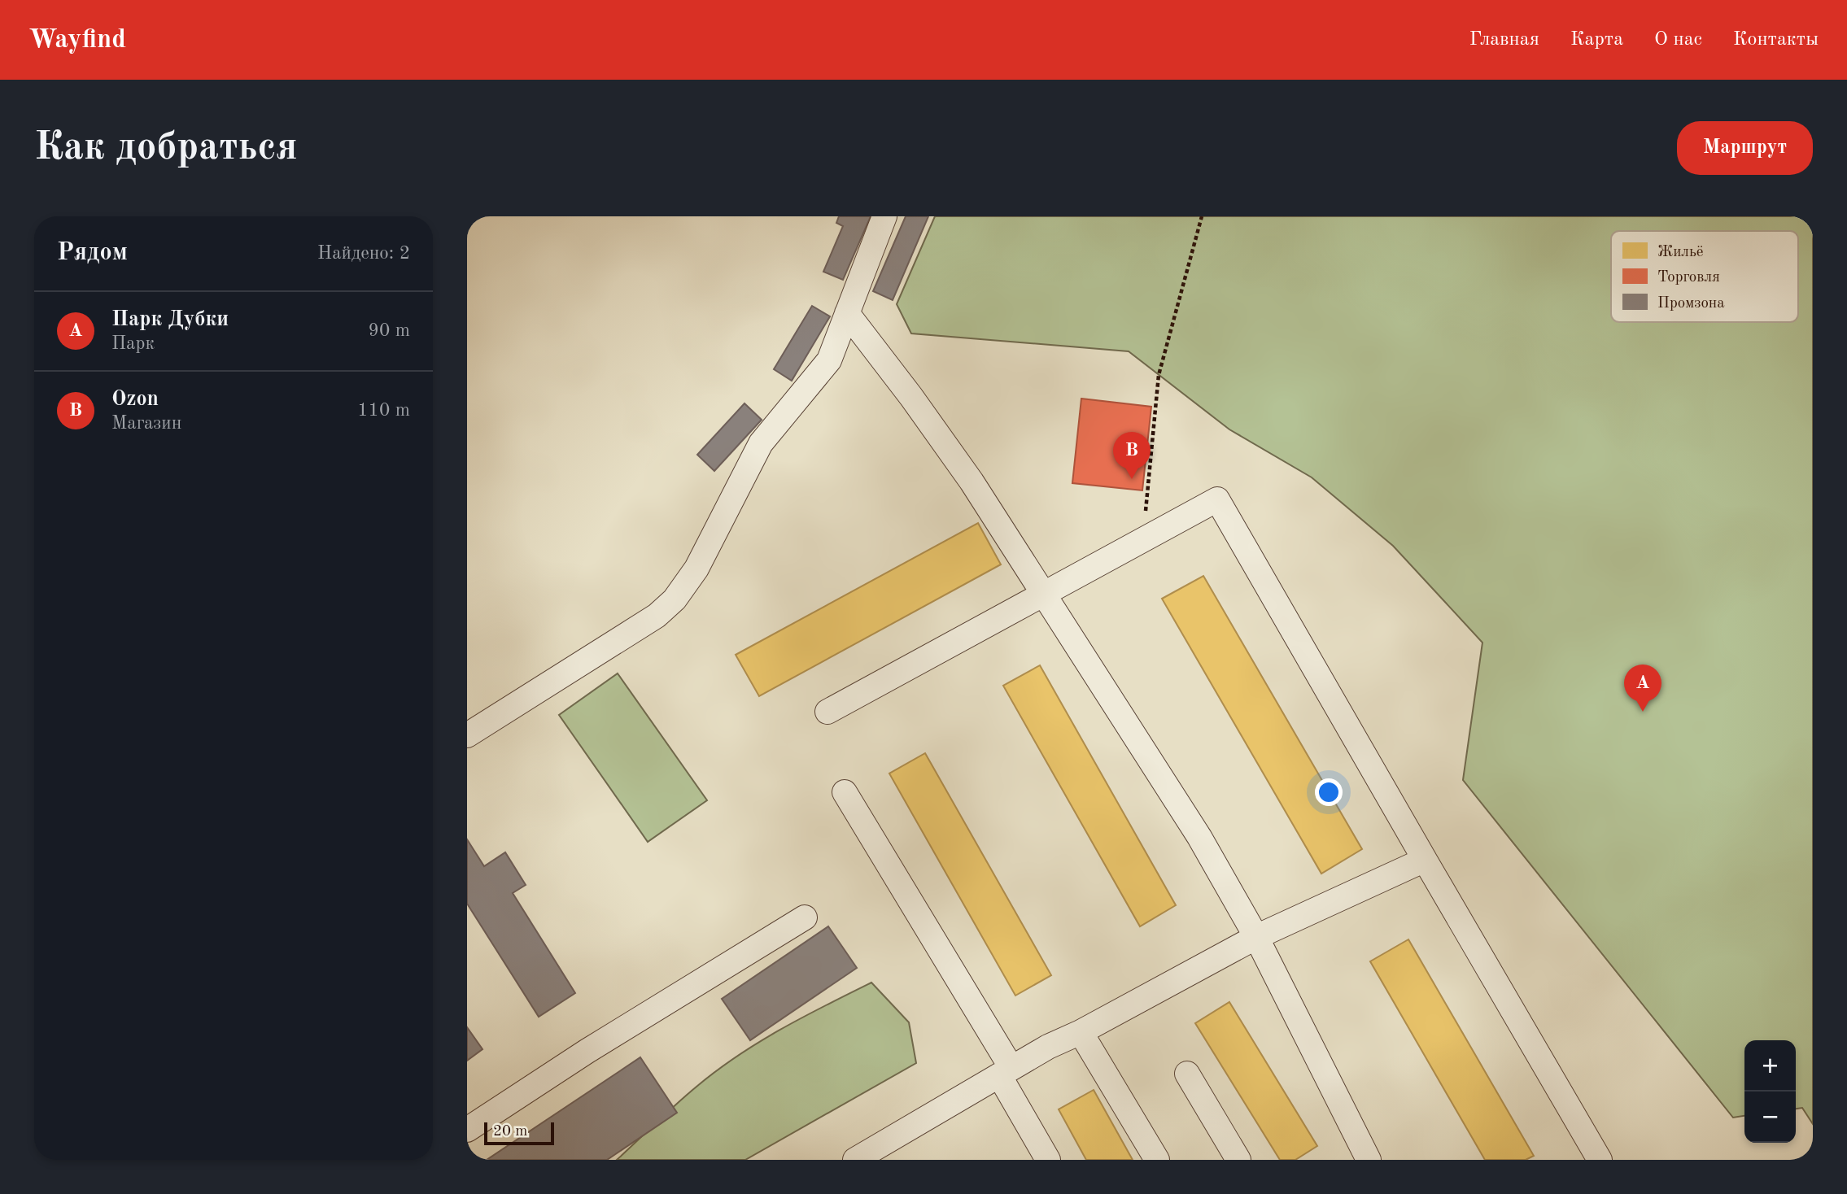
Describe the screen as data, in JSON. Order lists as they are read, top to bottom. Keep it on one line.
{"legend":["Жильё","Торговля","Промзона"],"scale_bar":"20 m","page":{"header":"Wayfind","nav":["Главная","Карта","О нас","Контакты"],"buttons":"Маршрут","title":"Как добраться","heading":["Рядом","Найдено: 2"],"list":[{"mark":"A","name":"Парк Дубки","note":"Парк","value":"90 m"},{"mark":"B","name":"Ozon","note":"Магазин","value":"110 m"}],"pins":["B","A"],"map_buttons":["+","−"],"scale":"20 m"}}
